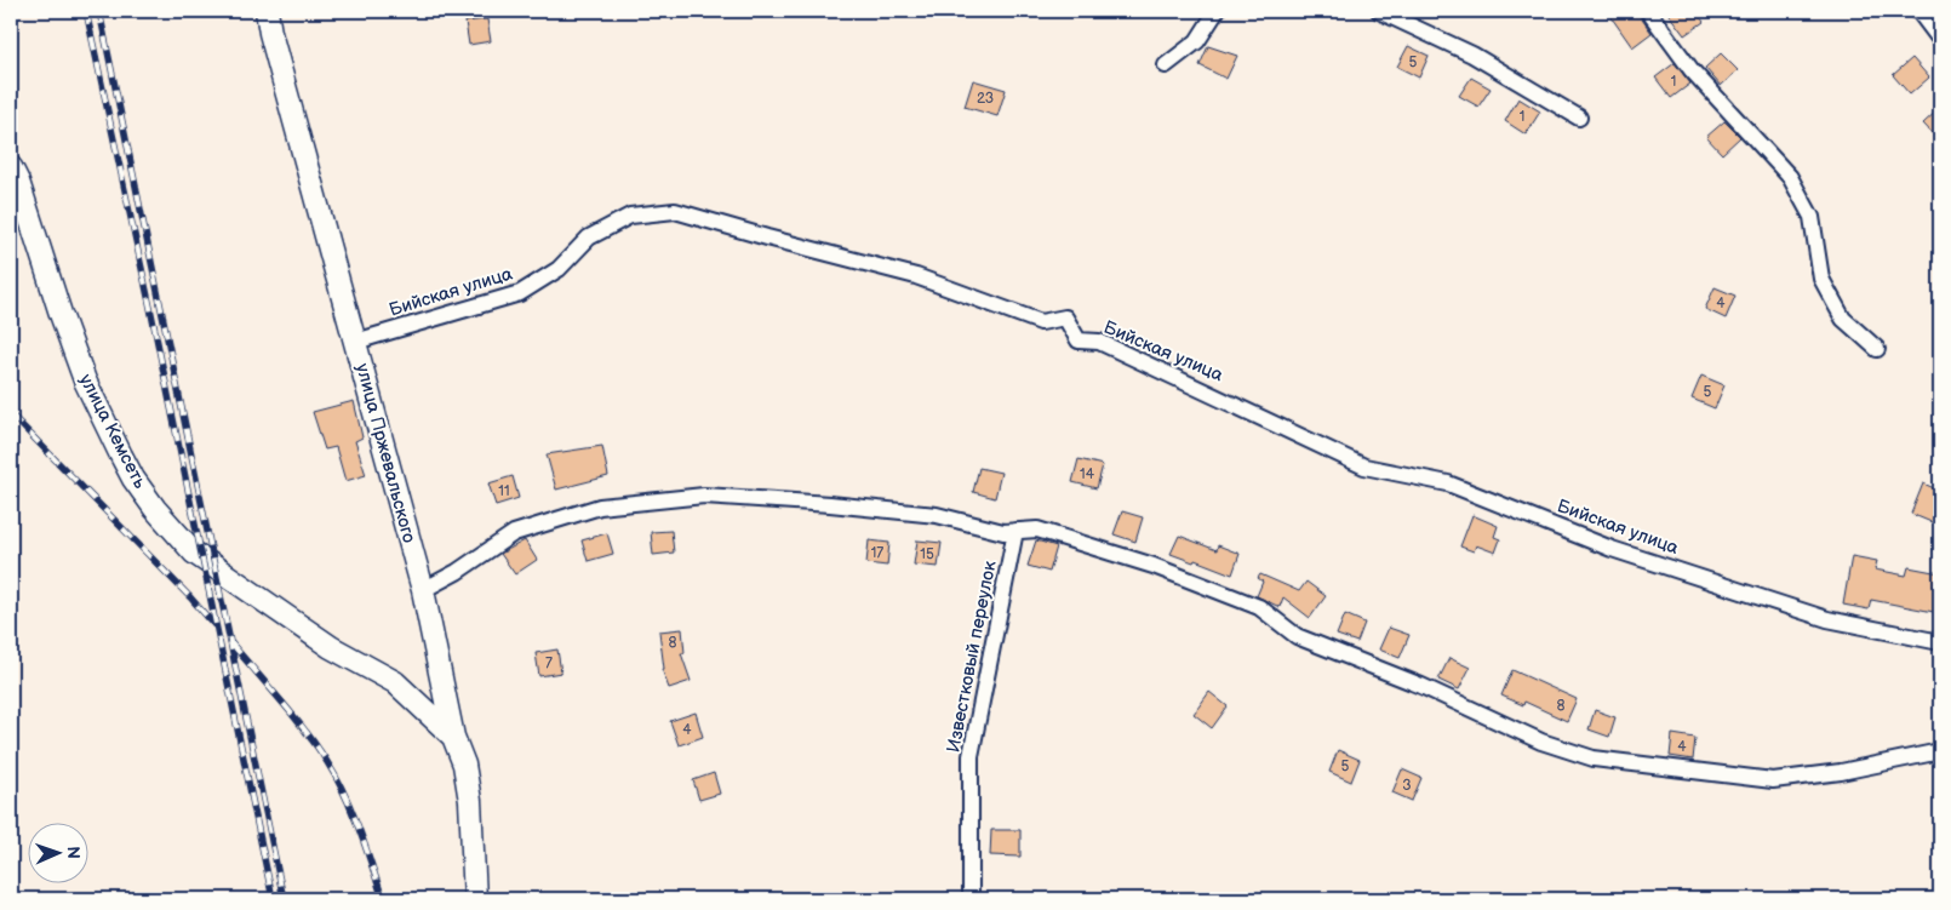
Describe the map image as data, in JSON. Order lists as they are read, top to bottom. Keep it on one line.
{"streets":{"main road":["улица Кемсеть","улица Пржевальского"],"street":["Бийская улица","Известковый переулок"]},"crossings":[["Бийская улица","улица Пржевальского"],["улица Кемсеть","улица Пржевальского"]],"house_numbers":["5","1","23","1","4","5","14","11","17","15","8","7","8","4","4","5","3"],"north":"right"}
